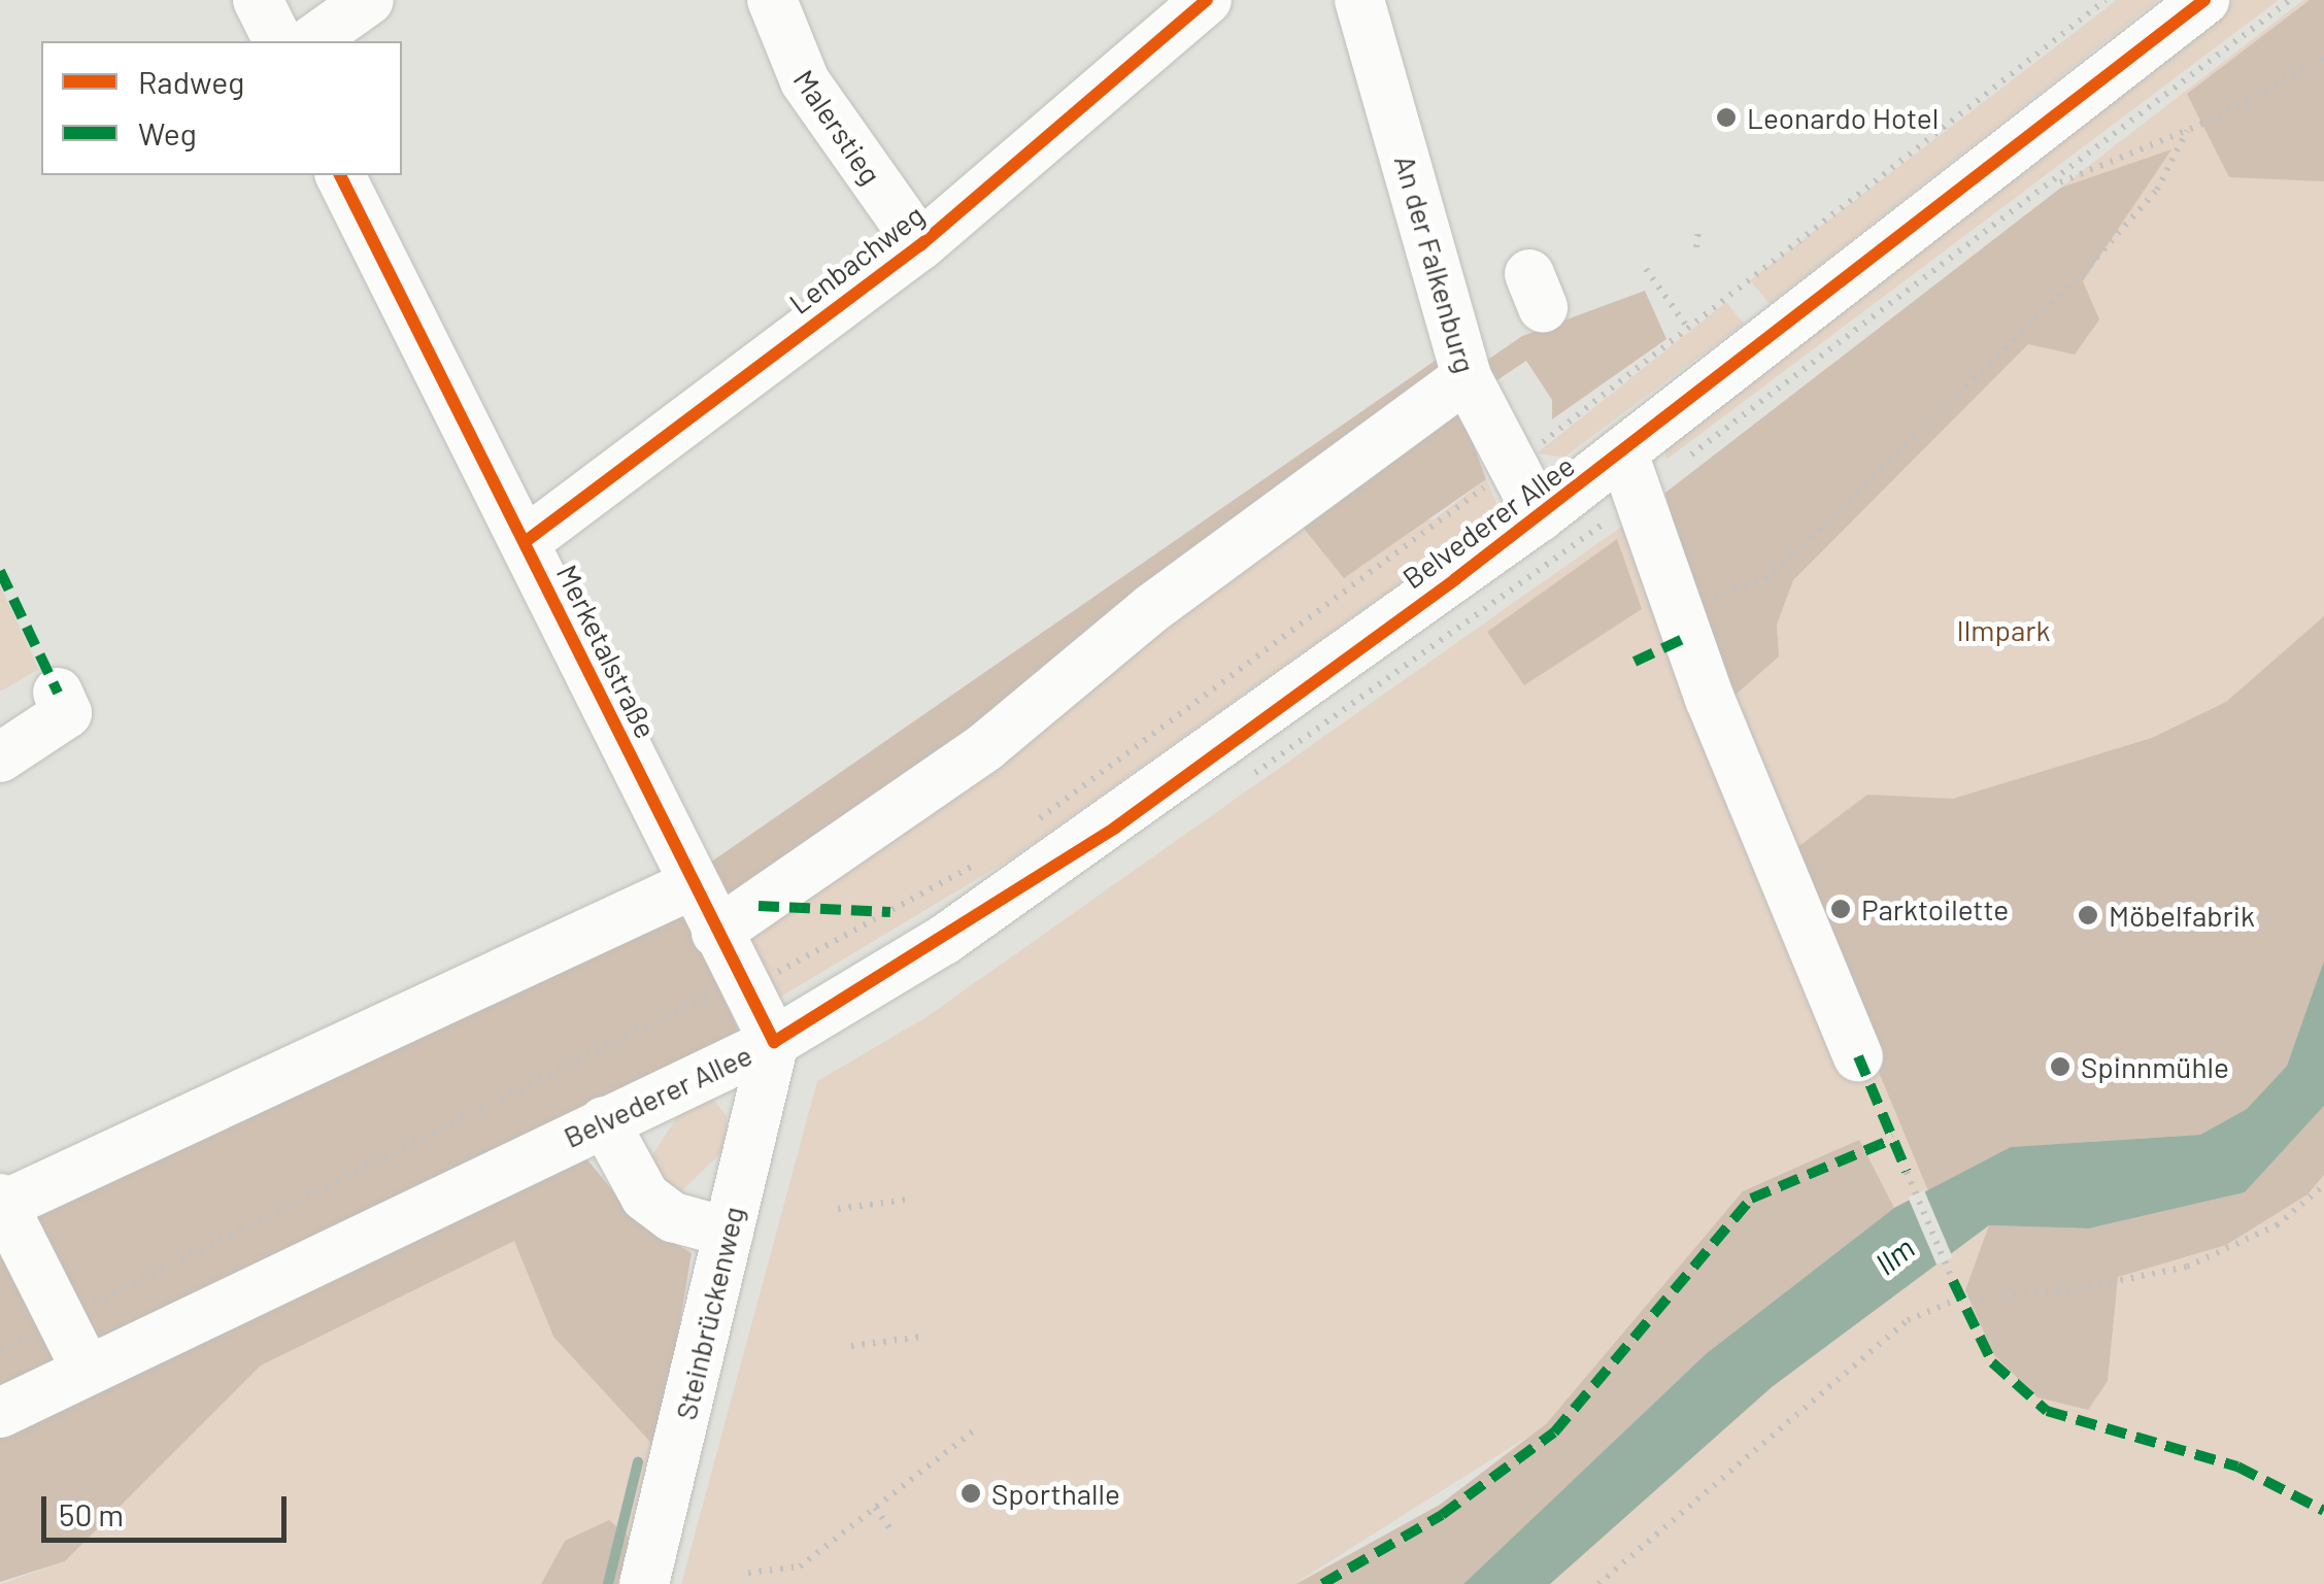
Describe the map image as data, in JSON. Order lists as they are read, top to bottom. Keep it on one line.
{"streets":{"street":["Malerstieg","Lenbachweg","An der Falkenburg","Belvederer Allee","Merketalstraße","Steinbrückenweg"]},"crossings":[["Malerstieg","Lenbachweg"],["Lenbachweg","Merketalstraße"],["An der Falkenburg","Belvederer Allee"],["Belvederer Allee","Merketalstraße"],["Belvederer Allee","Steinbrückenweg"],["Merketalstraße","Steinbrückenweg"]],"water":["Ilm"],"parks":["Ilmpark"],"places":["Leonardo Hotel","Parktoilette","Möbelfabrik","Spinnmühle","Sporthalle"],"legend":["Radweg","Weg"],"scale_bar":"50 m"}
